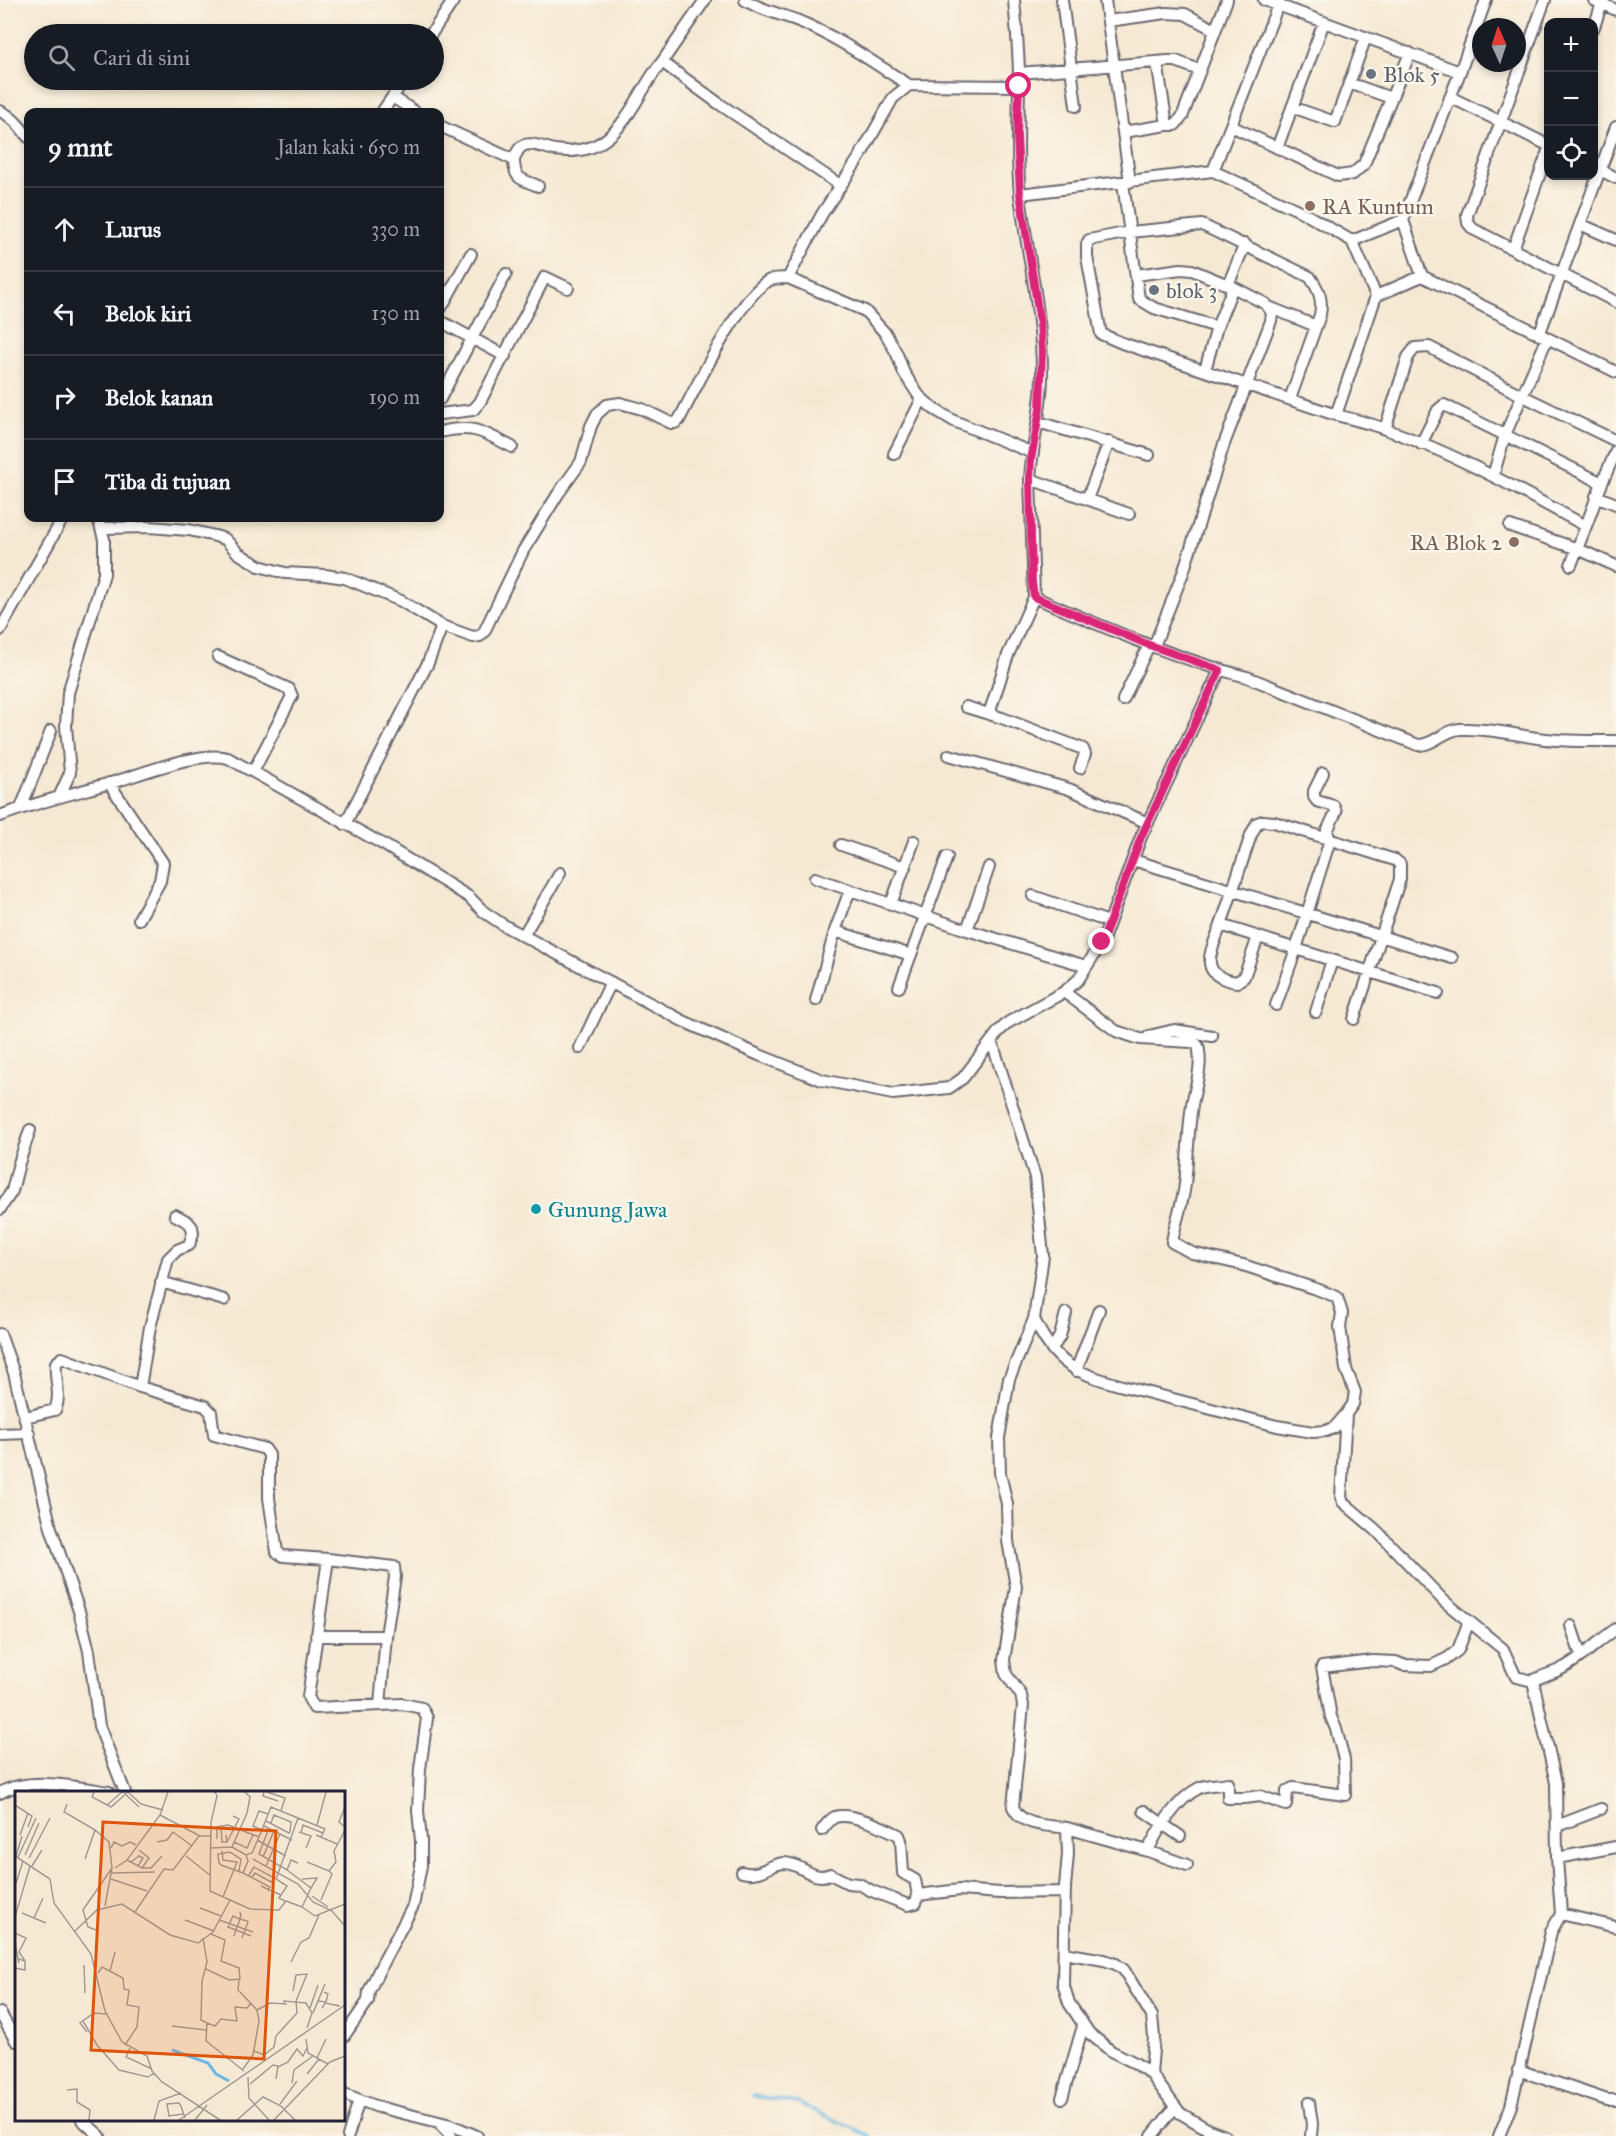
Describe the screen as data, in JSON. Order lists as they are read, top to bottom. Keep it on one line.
{"places":["Blok 5","RA Kuntum","blok 3","RA Blok 2","Gunung Jawa"],"north":"top","page":{"map_buttons":["+","−"],"search":"Cari di sini","heading":["9 mnt","Jalan kaki · 650 m"],"list":[["Lurus","330 m"],["Belok kiri","130 m"],["Belok kanan","190 m"],"Tiba di tujuan"]}}
